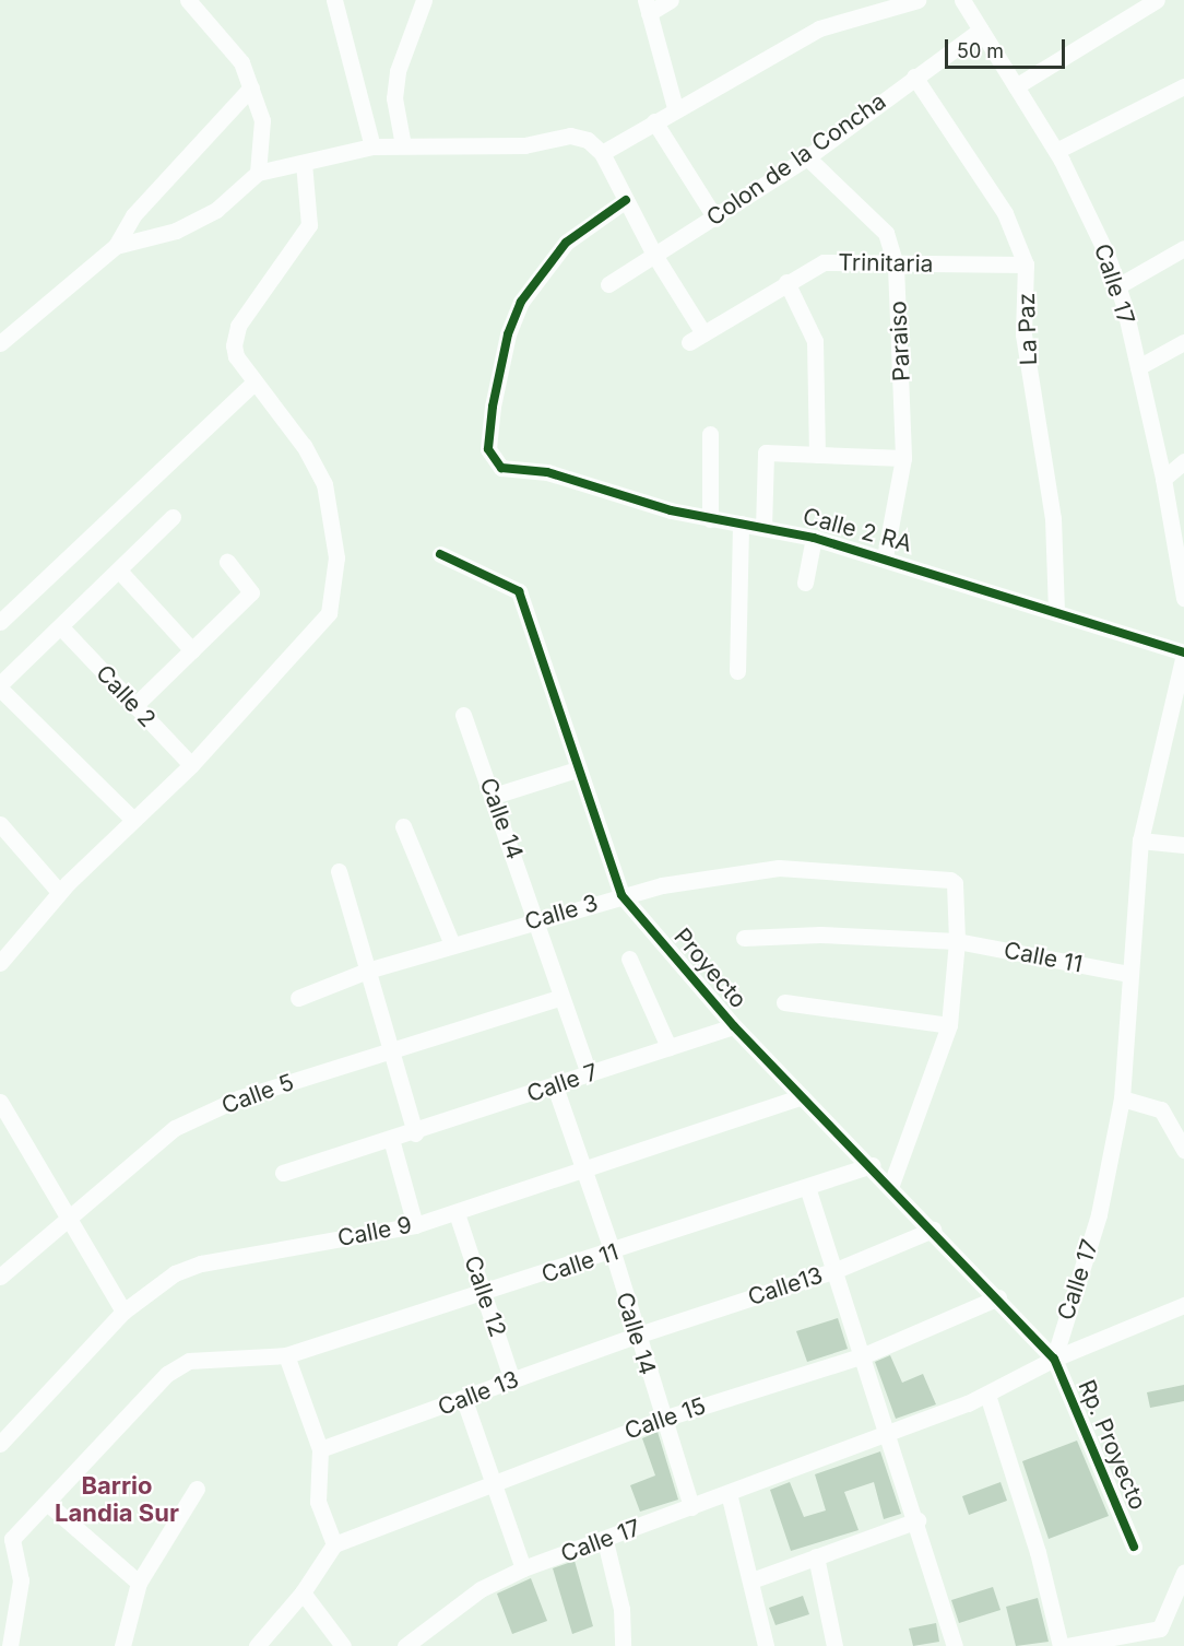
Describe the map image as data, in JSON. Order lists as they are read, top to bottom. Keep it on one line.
{"streets":{"street":["Colon de la Concha","Trinitaria","Calle 17","La Paz","Paraiso","Calle 2 RA","Calle 2","Calle 14","Calle 3","Calle 11","Proyecto","Calle 7","Calle 5","Calle 9","Calle13","Calle 12","Calle 13","Calle 15","Rp. Proyecto"]},"crossings":[["Colon de la Concha","Trinitaria"],["Colon de la Concha","Calle 17"],["Colon de la Concha","La Paz"],["Colon de la Concha","Paraiso"],["Trinitaria","La Paz"],["Trinitaria","Paraiso"],["Calle 17","Calle 2 RA"],["Calle 17","Calle 14"],["Calle 17","Calle 11"],["Calle 17","Proyecto"],["Calle 17","Rp. Proyecto"],["La Paz","Calle 2 RA"],["Paraiso","Calle 2 RA"],["Calle 14","Calle 3"],["Calle 14","Calle 11"],["Calle 14","Calle 7"],["Calle 14","Calle 5"],["Calle 14","Calle 9"],["Calle 14","Calle13"],["Calle 14","Calle 13"],["Calle 14","Calle 15"],["Calle 3","Calle 11"],["Calle 3","Proyecto"],["Calle 11","Proyecto"],["Calle 11","Calle 12"],["Proyecto","Calle 7"],["Proyecto","Calle 9"],["Proyecto","Calle13"],["Proyecto","Calle 15"],["Proyecto","Rp. Proyecto"],["Calle 9","Calle 12"],["Calle13","Calle 13"],["Calle 12","Calle 13"]],"districts":["Barrio Landia Sur"],"scale_bar":"50 m"}
